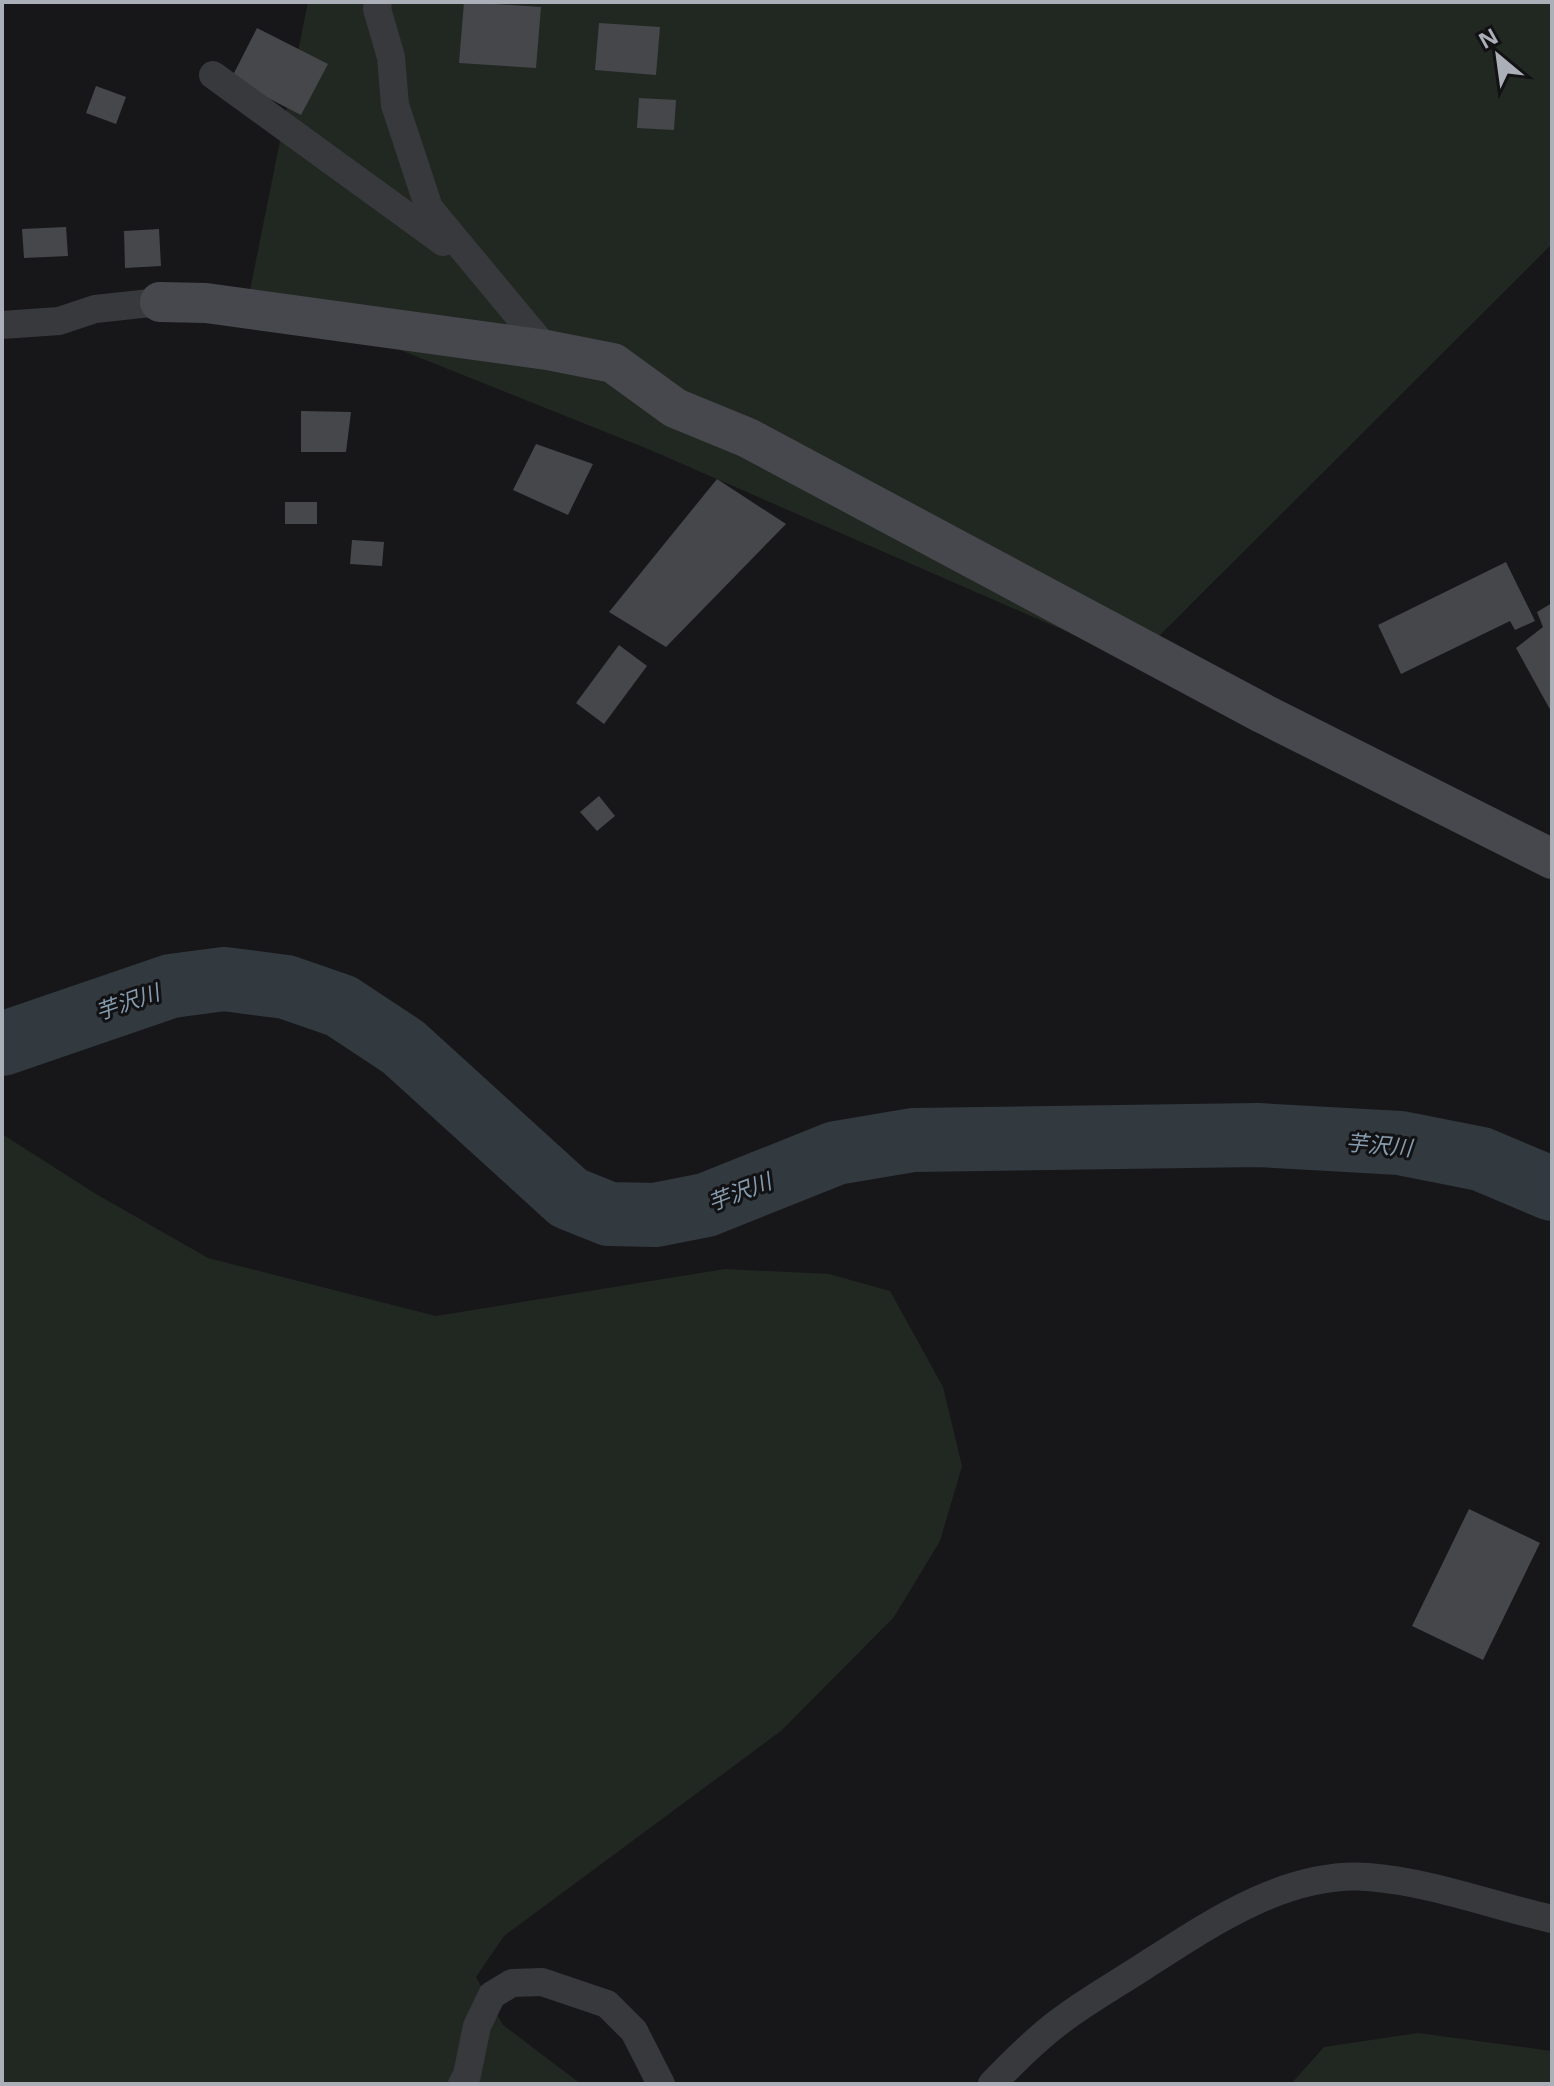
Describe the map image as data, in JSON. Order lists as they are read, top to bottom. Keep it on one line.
{"water":["芋沢川"],"north":"top left"}
